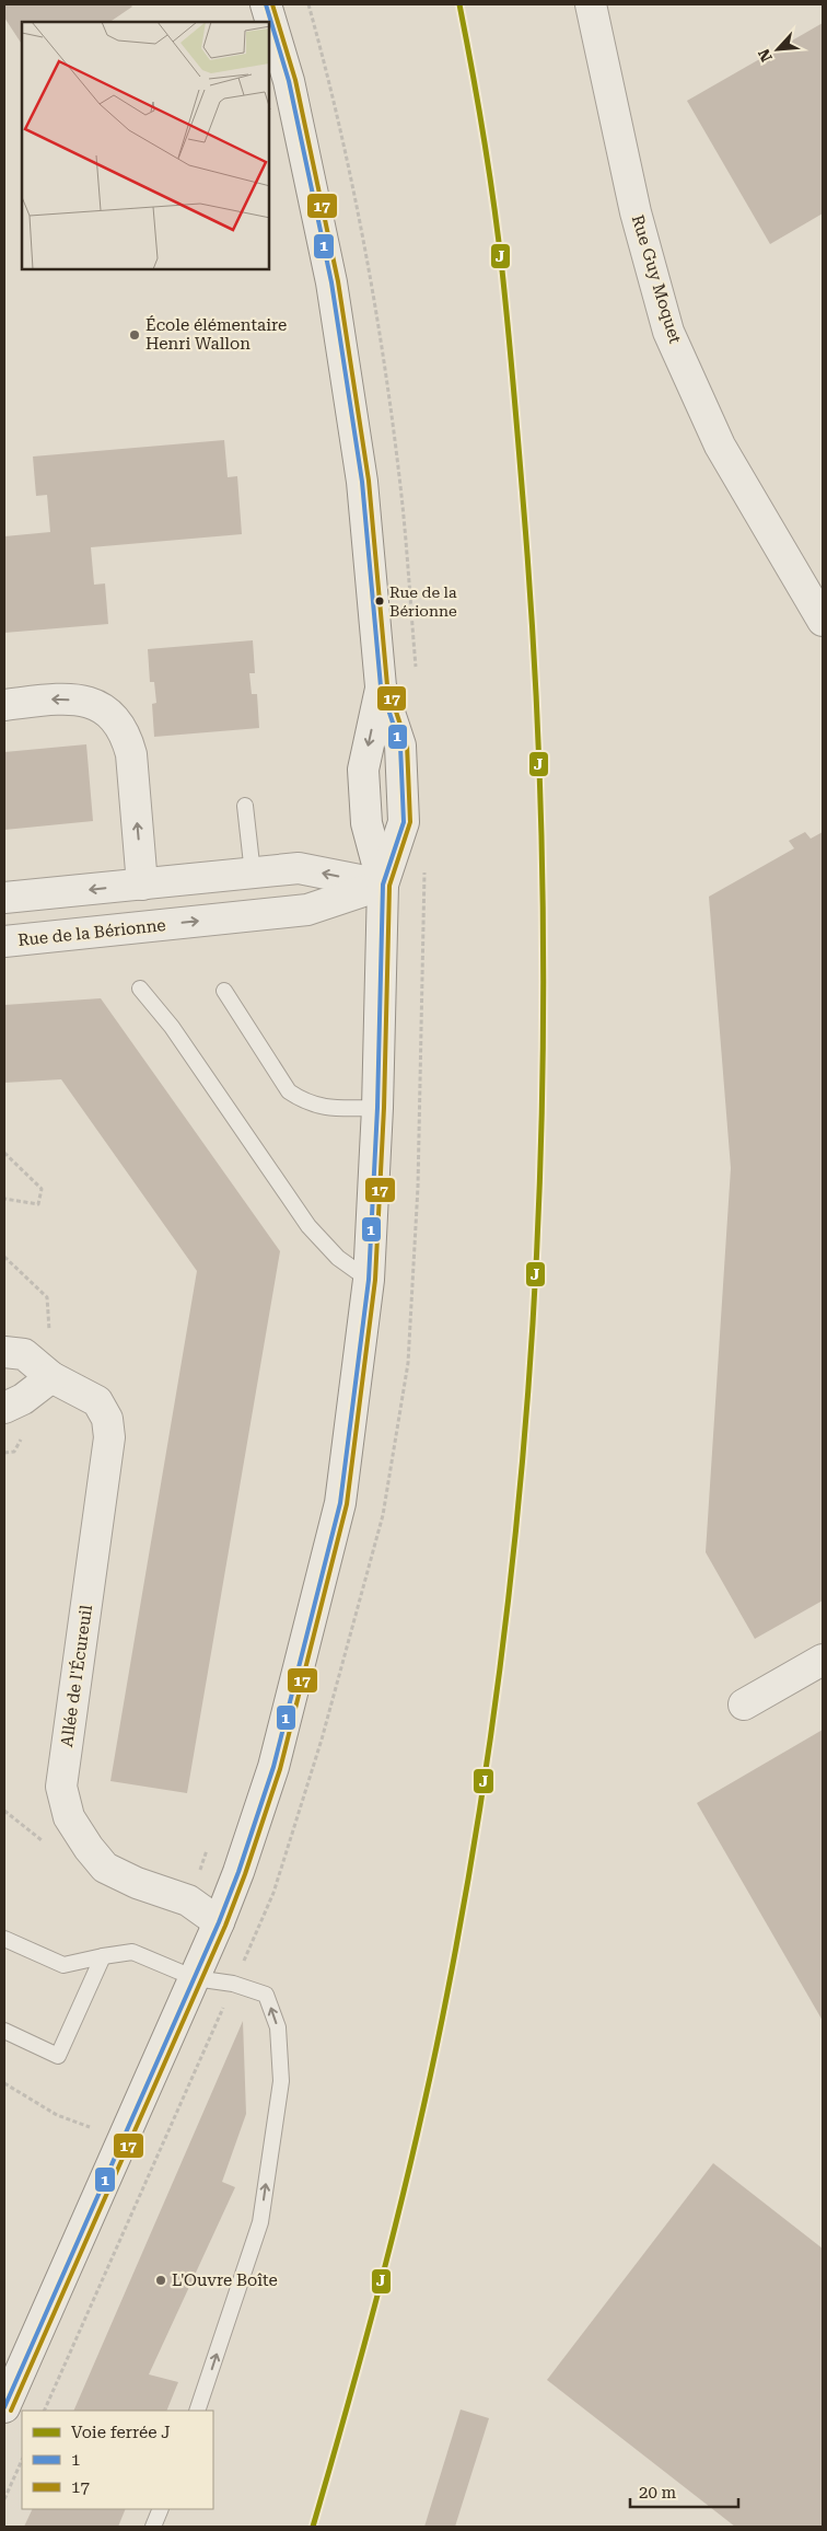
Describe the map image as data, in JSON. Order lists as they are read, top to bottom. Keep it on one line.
{"streets":{"street":["Rue Guy Moquet","Rue de la Bérionne","Allée de l'Écureuil"]},"places":["École élémentaire Henri Wallon","Rue de la Bérionne","L'Ouvre Boîte"],"lines":["rail line J","transit line 1","transit line 17"],"legend":["Voie ferrée J","1","17"],"scale_bar":"20 m","north":"bottom left"}
